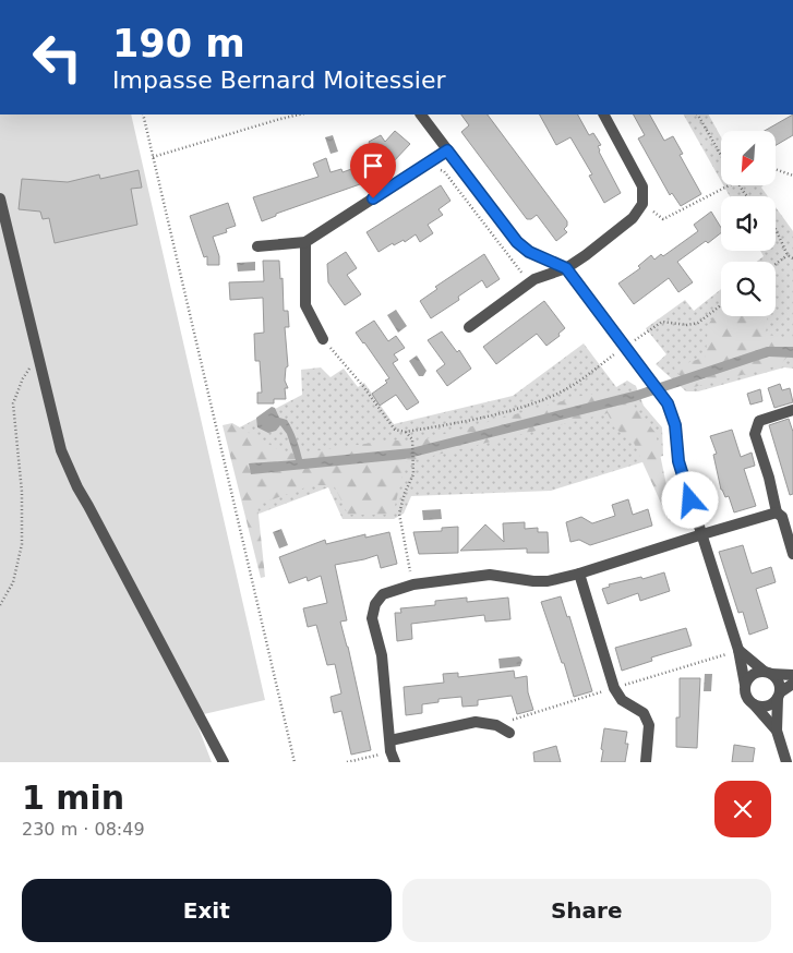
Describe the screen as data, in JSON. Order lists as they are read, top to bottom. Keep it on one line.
{"north":"bottom left","page":{"turn":["190 m","Impasse Bernard Moitessier"],"heading":["1 min","230 m · 08:49"],"buttons":["Exit","Share"]}}
